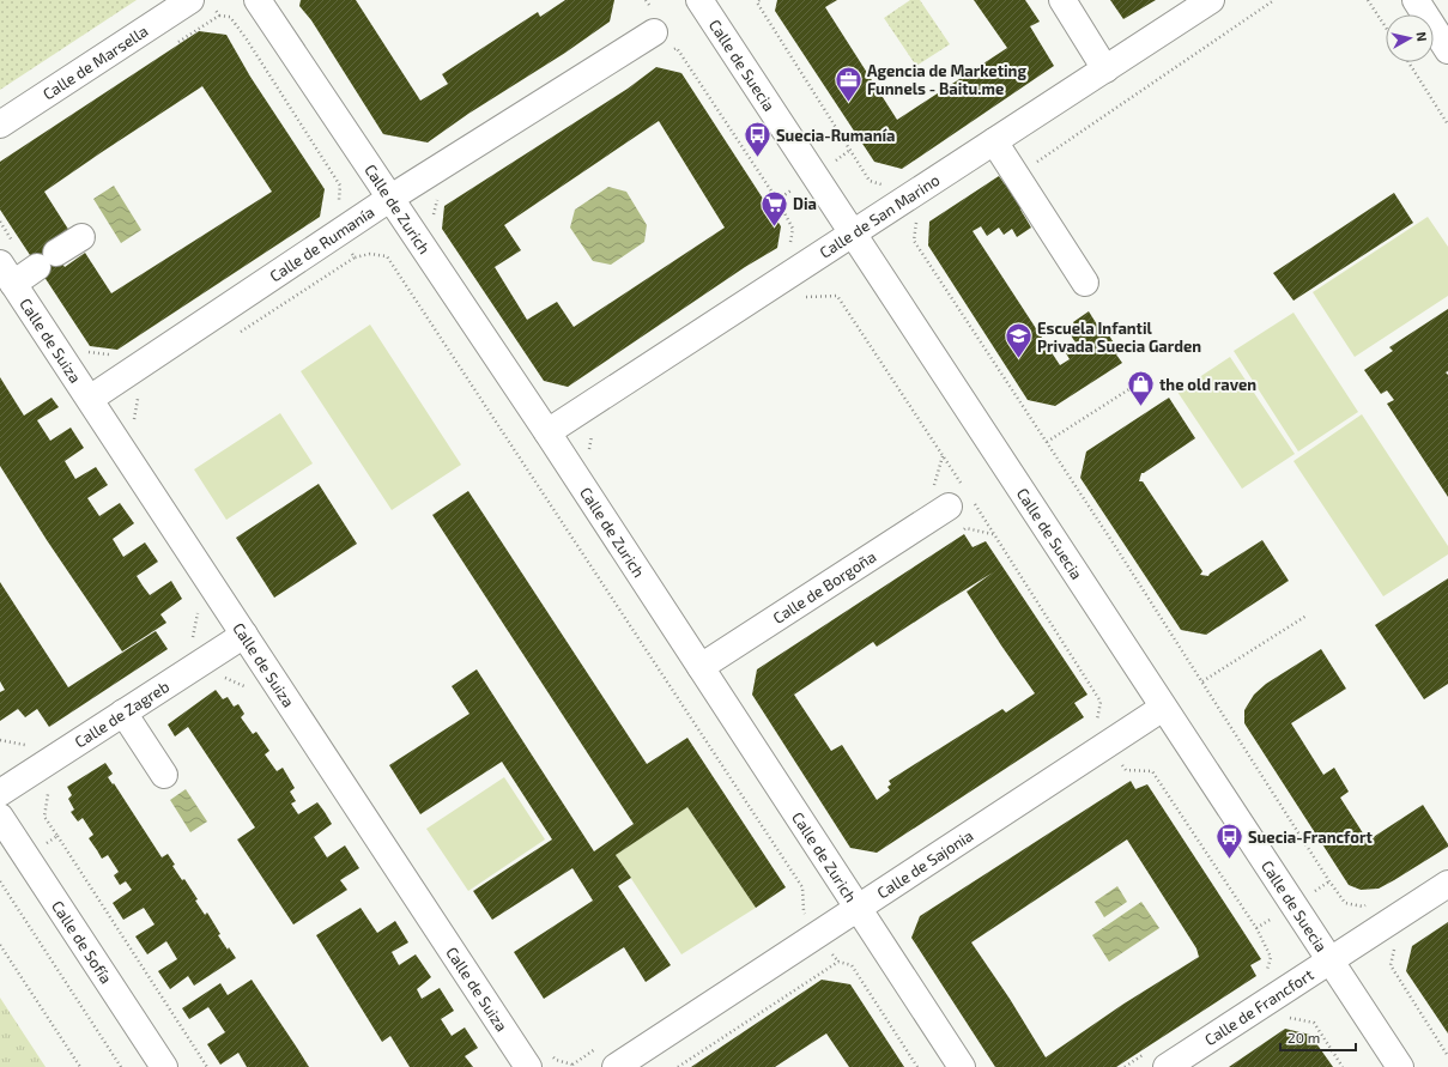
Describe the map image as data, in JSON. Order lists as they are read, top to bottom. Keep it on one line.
{"streets":{"street":["Calle de Marsella","Calle de Suecia","Calle de Zurich","Calle de San Marino","Calle de Rumanía","Calle de Suiza","Calle de Borgoña","Calle de Zagreb","Calle de Sajonia","Calle de Sofía","Calle de Francfort"]},"crossings":[["Calle de Suecia","Calle de San Marino"],["Calle de Suecia","Calle de Sajonia"],["Calle de Suecia","Calle de Francfort"],["Calle de Zurich","Calle de San Marino"],["Calle de Zurich","Calle de Rumanía"],["Calle de Zurich","Calle de Borgoña"],["Calle de Zurich","Calle de Sajonia"],["Calle de Rumanía","Calle de Suiza"],["Calle de Suiza","Calle de Zagreb"]],"places":{"office":["Agencia de Marketing Funnels - Baitu.me"],"bus stop":["Suecia-Rumanía","Suecia-Francfort"],"supermarket":["Dia"],"school or university":["Escuela Infantil Privada Suecia Garden"],"shop":["the old raven"]},"scale_bar":"20 m","north":"right"}
